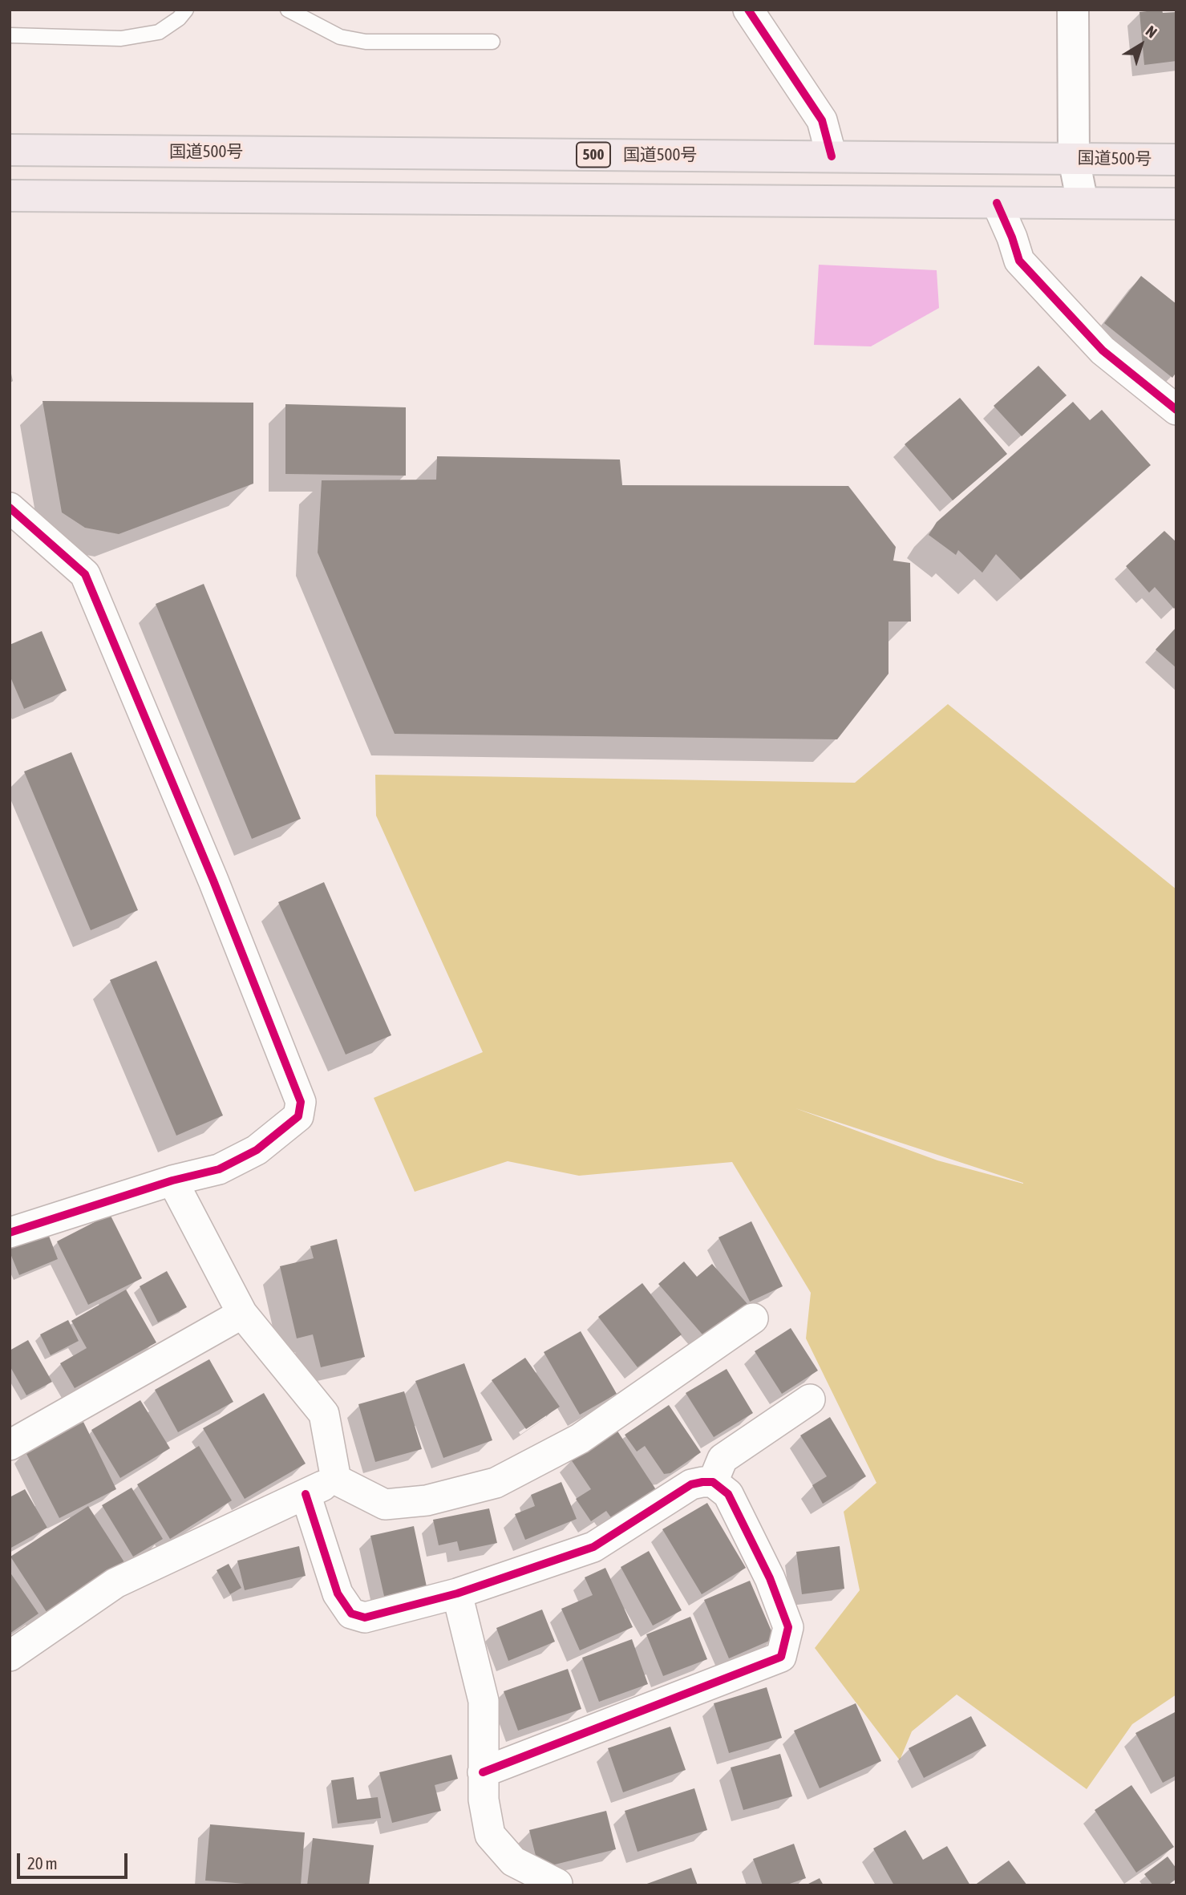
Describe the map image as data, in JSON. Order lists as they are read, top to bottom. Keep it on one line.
{"streets":{"highway":["国道500号","500"]},"scale_bar":"20 m","north":"top right"}
